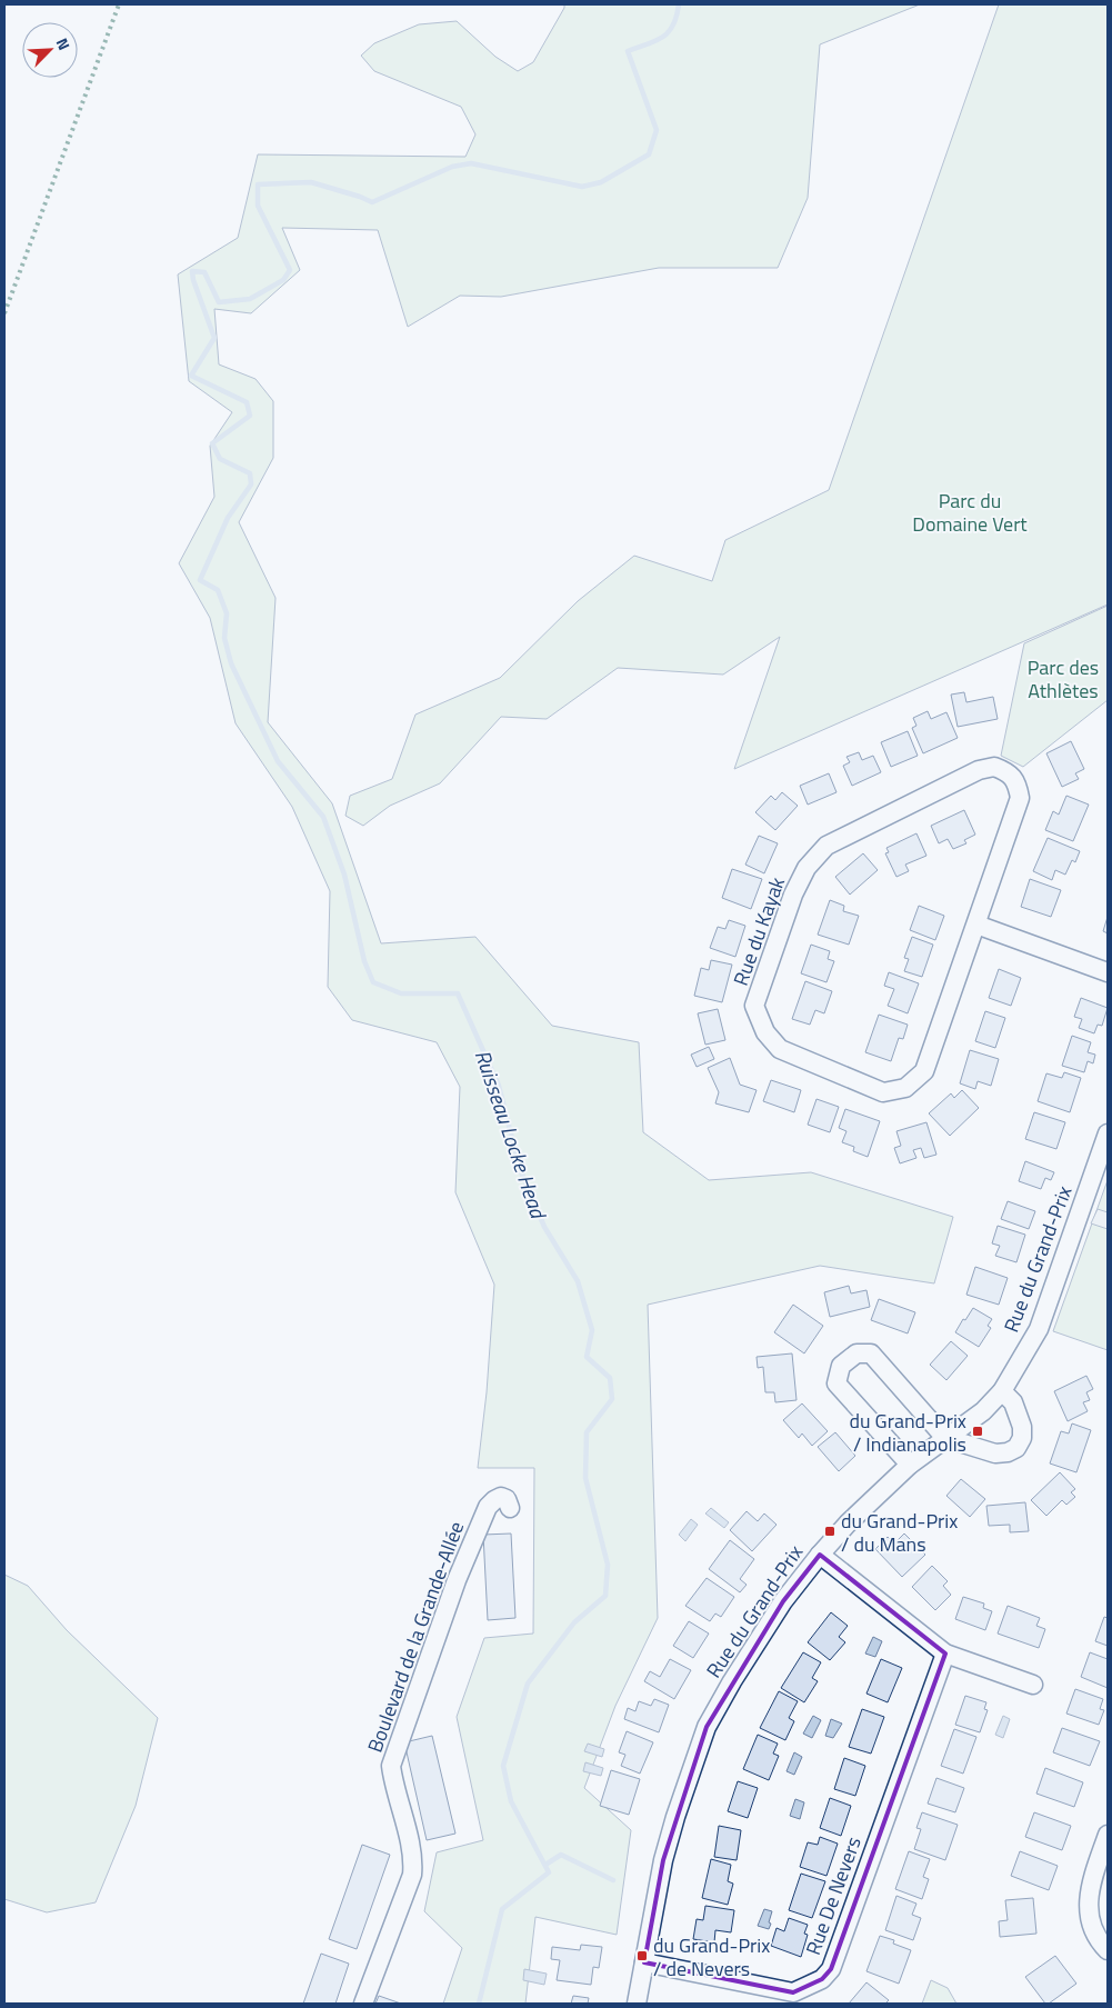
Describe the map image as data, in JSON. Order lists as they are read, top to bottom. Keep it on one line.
{"streets":{"street":["Rue du Kayak","Rue du Grand-Prix","Boulevard de la Grande-Allée","Rue De Nevers"]},"crossings":[["Rue du Grand-Prix","Rue De Nevers"]],"water":["Ruisseau Locke Head"],"parks":["Parc du Domaine Vert","Parc des Athlètes"],"places":{"transit":["du Grand-Prix / Indianapolis","du Grand-Prix / du Mans","du Grand-Prix / de Nevers"]},"north":"top right"}
